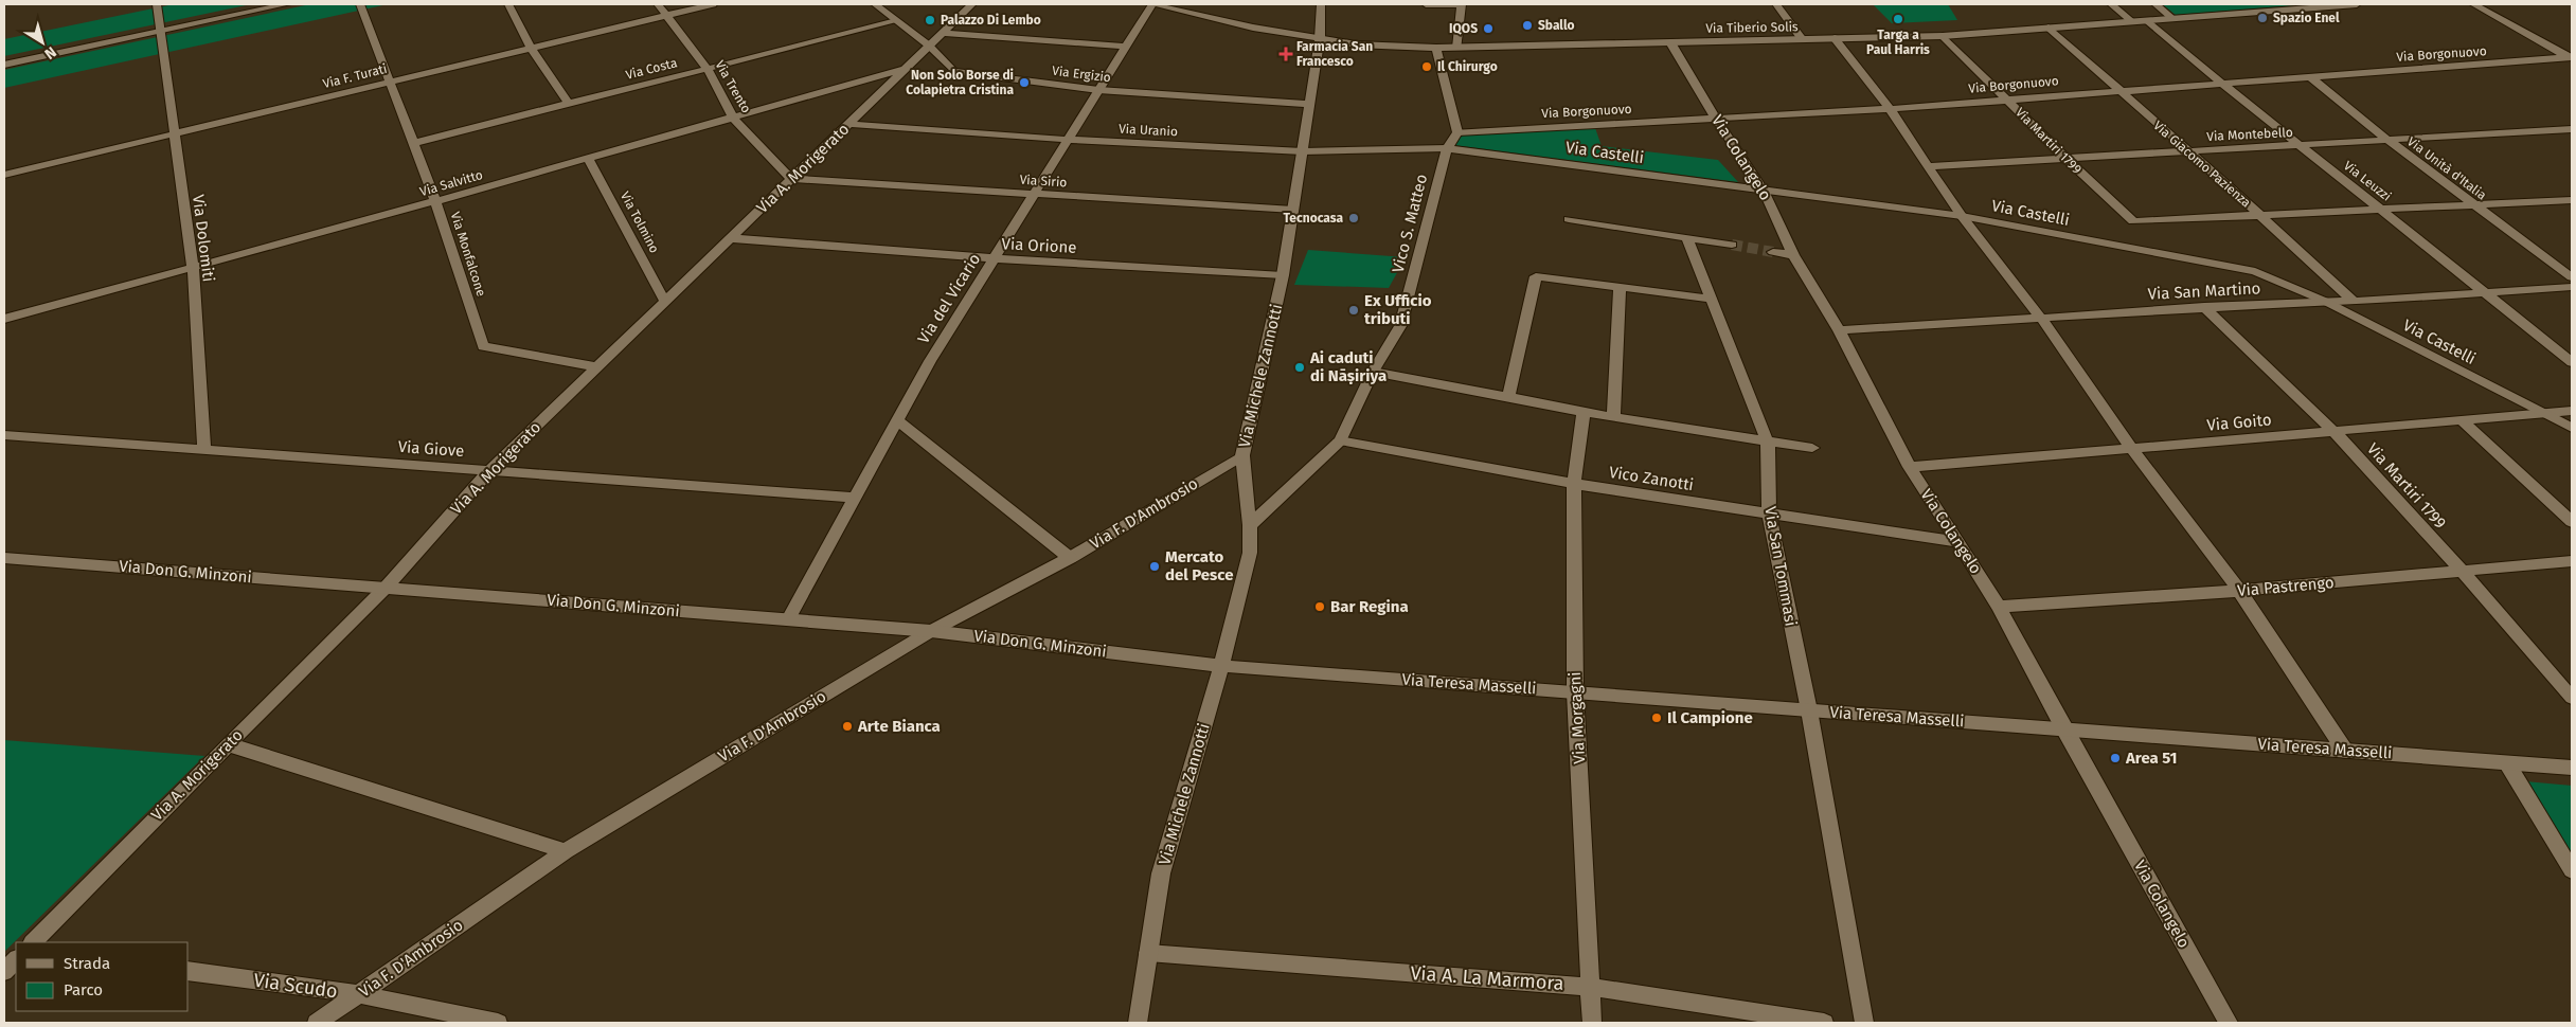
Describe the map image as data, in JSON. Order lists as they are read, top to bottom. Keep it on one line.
{"streets":{"street":["Via Tiberio Solis","Via Borgonuovo","Via Costa","Via Ergizio","Via F. Turati","Via Trento","Via Uranio","Via Montebello","Via Martiri 1799","Via Castelli","Via Colangelo","Via Giacomo Pazienza","Via A. Morigerato","Via Unità d'Italia","Via Sirio","Via Leuzzi","Via Salvitto","Via Tolmino","Vico S. Matteo","Via Dolomiti","Via Orione","Via Monfalcone","Via San Martino","Via del Vicario","Via Michele Zannotti","Via Goito","Via Giove","Vico Zanotti","Via F. D'Ambrosio","Via San Tommasi","Via Don G. Minzoni","Via Pastrengo","Via Teresa Masselli","Via Morgagni","Via A. La Marmora","Via Scudo"]},"crossings":[["Via Tiberio Solis","Via Martiri 1799"],["Via Tiberio Solis","Via Colangelo"],["Via Tiberio Solis","Via Giacomo Pazienza"],["Via Tiberio Solis","Via Leuzzi"],["Via Tiberio Solis","Via del Vicario"],["Via Tiberio Solis","Via Michele Zannotti"],["Via Borgonuovo","Via Martiri 1799"],["Via Borgonuovo","Via Colangelo"],["Via Borgonuovo","Via Giacomo Pazienza"],["Via Borgonuovo","Via Unità d'Italia"],["Via Borgonuovo","Via Leuzzi"],["Via Borgonuovo","Vico S. Matteo"],["Via Costa","Via Ergizio"],["Via Costa","Via Trento"],["Via Costa","Via Monfalcone"],["Via Ergizio","Via A. Morigerato"],["Via Ergizio","Via del Vicario"],["Via Ergizio","Via Michele Zannotti"],["Via F. Turati","Via Trento"],["Via F. Turati","Via Dolomiti"],["Via F. Turati","Via Monfalcone"],["Via Trento","Via A. Morigerato"],["Via Trento","Via Sirio"],["Via Trento","Via Salvitto"],["Via Uranio","Via Castelli"],["Via Uranio","Via A. Morigerato"],["Via Uranio","Vico S. Matteo"],["Via Uranio","Via del Vicario"],["Via Uranio","Via Michele Zannotti"],["Via Montebello","Via Martiri 1799"],["Via Montebello","Via Giacomo Pazienza"],["Via Montebello","Via Unità d'Italia"],["Via Montebello","Via Leuzzi"],["Via Martiri 1799","Via Giacomo Pazienza"],["Via Martiri 1799","Via San Martino"],["Via Martiri 1799","Via Goito"],["Via Martiri 1799","Via Pastrengo"],["Via Castelli","Via Colangelo"],["Via Castelli","Vico S. Matteo"],["Via Castelli","Via San Martino"],["Via Castelli","Via Goito"],["Via Colangelo","Via San Martino"],["Via Colangelo","Via Goito"],["Via Colangelo","Vico Zanotti"],["Via Colangelo","Via Pastrengo"],["Via Colangelo","Via Teresa Masselli"],["Via Giacomo Pazienza","Via San Martino"],["Via A. Morigerato","Via Sirio"],["Via A. Morigerato","Via Salvitto"],["Via A. Morigerato","Via Tolmino"],["Via A. Morigerato","Via Orione"],["Via A. Morigerato","Via Monfalcone"],["Via A. Morigerato","Via Giove"],["Via A. Morigerato","Via Don G. Minzoni"],["Via Sirio","Via del Vicario"],["Via Sirio","Via Michele Zannotti"],["Via Leuzzi","Via San Martino"],["Via Salvitto","Via Tolmino"],["Via Salvitto","Via Dolomiti"],["Via Salvitto","Via Monfalcone"],["Vico S. Matteo","Via Michele Zannotti"],["Vico S. Matteo","Vico Zanotti"],["Via Dolomiti","Via Giove"],["Via Orione","Via del Vicario"],["Via Orione","Via Michele Zannotti"],["Via del Vicario","Via Giove"],["Via del Vicario","Via Don G. Minzoni"],["Via Michele Zannotti","Via F. D'Ambrosio"],["Via Michele Zannotti","Via Don G. Minzoni"],["Via Michele Zannotti","Via Teresa Masselli"],["Via Michele Zannotti","Via A. La Marmora"],["Vico Zanotti","Via San Tommasi"],["Vico Zanotti","Via Morgagni"],["Via F. D'Ambrosio","Via Don G. Minzoni"],["Via F. D'Ambrosio","Via Scudo"],["Via San Tommasi","Via Teresa Masselli"],["Via Don G. Minzoni","Via Teresa Masselli"],["Via Teresa Masselli","Via Morgagni"],["Via Morgagni","Via A. La Marmora"]],"places":{"other":["Spazio Enel","Targa a Paul Harris","Palazzo Di Lembo","Sballo","IQOS","Il Chirurgo","Non Solo Borse di Colapietra Cristina","Tecnocasa","Ex Ufficio tributi","Ai caduti di Nāṣiriya","Mercato del Pesce","Bar Regina","Il Campione","Arte Bianca","Area 51"],"health":["Farmacia San Francesco"]},"legend":["Strada","Parco"],"north":"bottom right"}
